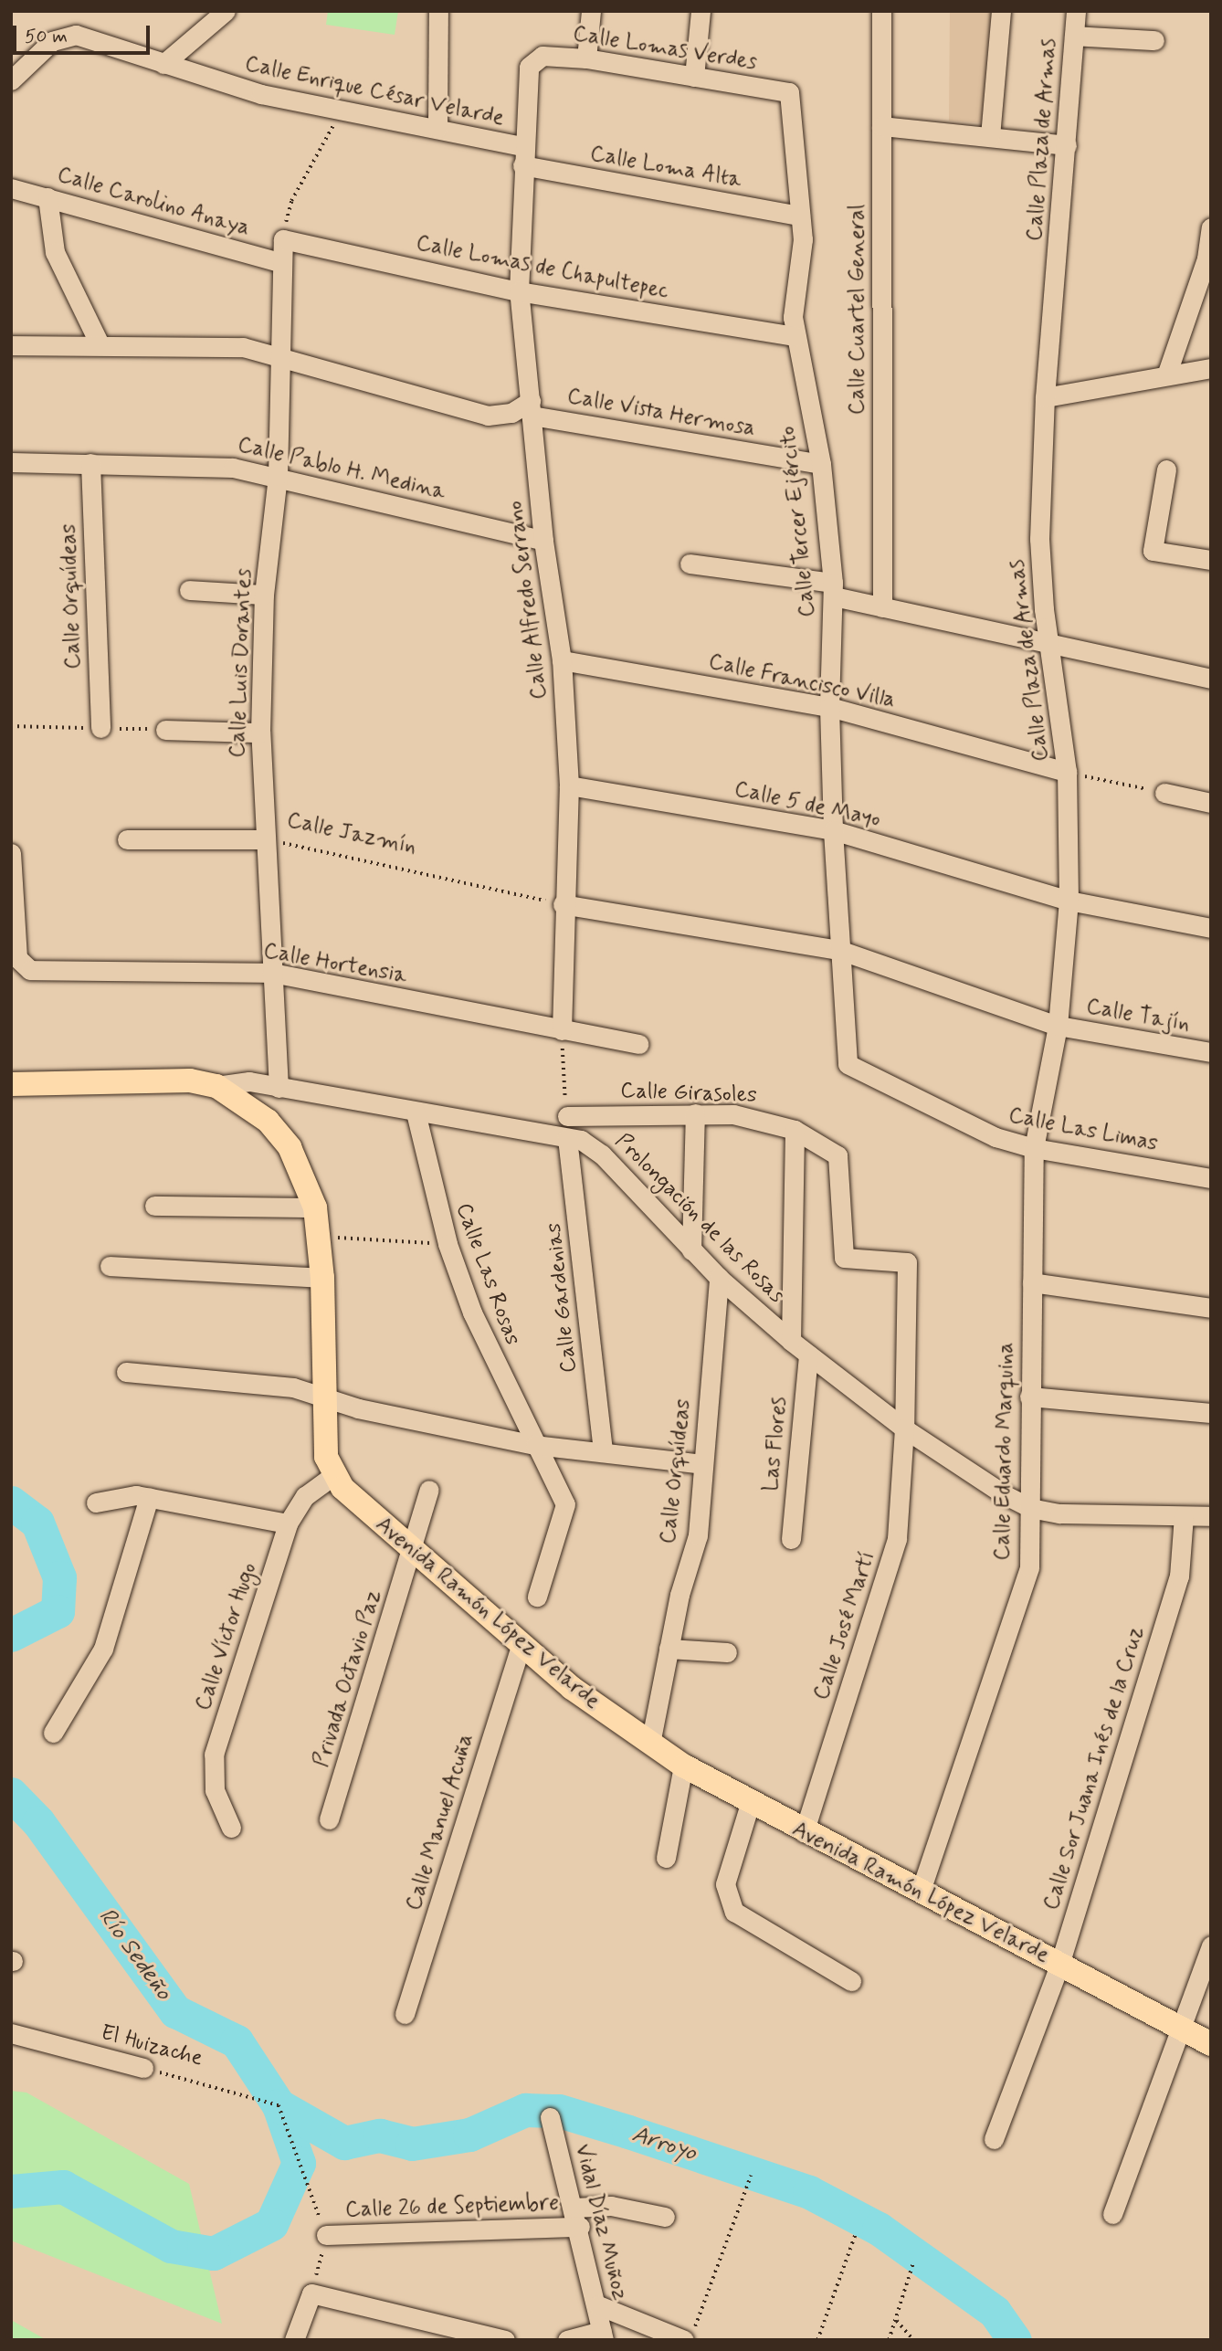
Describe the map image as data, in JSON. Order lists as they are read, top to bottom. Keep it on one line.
{"streets":{"main road":["Avenida Ramón López Velarde"],"street":["Calle Lomas Verdes","Calle Enrique César Velarde","Calle Plaza de Armas","Calle Loma Alta","Calle Carolino Anaya","Calle Lomas de Chapultepec","Calle Cuartel General","Calle Vista Hermosa","Calle Pablo H. Medina","Calle Tercer Ejército","Calle Orquídeas","Calle Alfredo Serrano","Calle Luis Dorantes","Calle Francisco Villa","Calle 5 de Mayo","Calle Jazmín","Calle Hortensia","Calle Tajín","Calle Girasoles","Calle Las Limas","Prolongación de las Rosas","Calle Las Rosas","Calle Gardenias","Las Flores","Calle Eduardo Marquina","Calle José Martí","Calle Víctor Hugo","Privada Octavio Paz","Calle Sor Juana Inés de la Cruz","Calle Manuel Acuña","El Huizache","Calle 26 de Septiembre","Vidal Díaz Muñoz"]},"crossings":[["Calle Lomas Verdes","Calle Tercer Ejército"],["Calle Lomas Verdes","Calle Alfredo Serrano"],["Calle Enrique César Velarde","Calle Loma Alta"],["Calle Enrique César Velarde","Calle Alfredo Serrano"],["Calle Plaza de Armas","Calle Francisco Villa"],["Calle Plaza de Armas","Calle 5 de Mayo"],["Calle Plaza de Armas","Calle Tajín"],["Calle Plaza de Armas","Calle Las Limas"],["Calle Plaza de Armas","Calle Eduardo Marquina"],["Calle Loma Alta","Calle Tercer Ejército"],["Calle Loma Alta","Calle Alfredo Serrano"],["Calle Carolino Anaya","Calle Luis Dorantes"],["Calle Lomas de Chapultepec","Calle Tercer Ejército"],["Calle Lomas de Chapultepec","Calle Alfredo Serrano"],["Calle Lomas de Chapultepec","Calle Luis Dorantes"],["Calle Vista Hermosa","Calle Tercer Ejército"],["Calle Vista Hermosa","Calle Alfredo Serrano"],["Calle Pablo H. Medina","Calle Orquídeas"],["Calle Pablo H. Medina","Calle Alfredo Serrano"],["Calle Pablo H. Medina","Calle Luis Dorantes"],["Calle Tercer Ejército","Calle Francisco Villa"],["Calle Tercer Ejército","Calle 5 de Mayo"],["Calle Tercer Ejército","Calle Tajín"],["Calle Tercer Ejército","Calle Las Limas"],["Calle Orquídeas","Prolongación de las Rosas"],["Calle Orquídeas","Avenida Ramón López Velarde"],["Calle Alfredo Serrano","Calle Francisco Villa"],["Calle Alfredo Serrano","Calle 5 de Mayo"],["Calle Alfredo Serrano","Calle Jazmín"],["Calle Alfredo Serrano","Calle Hortensia"],["Calle Alfredo Serrano","Calle Tajín"],["Calle Luis Dorantes","Calle Jazmín"],["Calle Luis Dorantes","Calle Hortensia"],["Calle Luis Dorantes","Prolongación de las Rosas"],["Calle Jazmín","Calle Tajín"],["Calle Girasoles","Calle José Martí"],["Calle Las Limas","Calle Eduardo Marquina"],["Prolongación de las Rosas","Calle Las Rosas"],["Prolongación de las Rosas","Calle Gardenias"],["Prolongación de las Rosas","Las Flores"],["Prolongación de las Rosas","Calle Eduardo Marquina"],["Prolongación de las Rosas","Calle José Martí"],["Prolongación de las Rosas","Calle Sor Juana Inés de la Cruz"],["Calle Eduardo Marquina","Avenida Ramón López Velarde"],["Avenida Ramón López Velarde","Calle José Martí"],["Avenida Ramón López Velarde","Calle Víctor Hugo"],["Avenida Ramón López Velarde","Privada Octavio Paz"],["Avenida Ramón López Velarde","Calle Sor Juana Inés de la Cruz"],["Avenida Ramón López Velarde","Calle Manuel Acuña"],["El Huizache","Calle 26 de Septiembre"],["Calle 26 de Septiembre","Vidal Díaz Muñoz"]],"water":["Río Sedeño","Arroyo"],"scale_bar":"50 m"}
